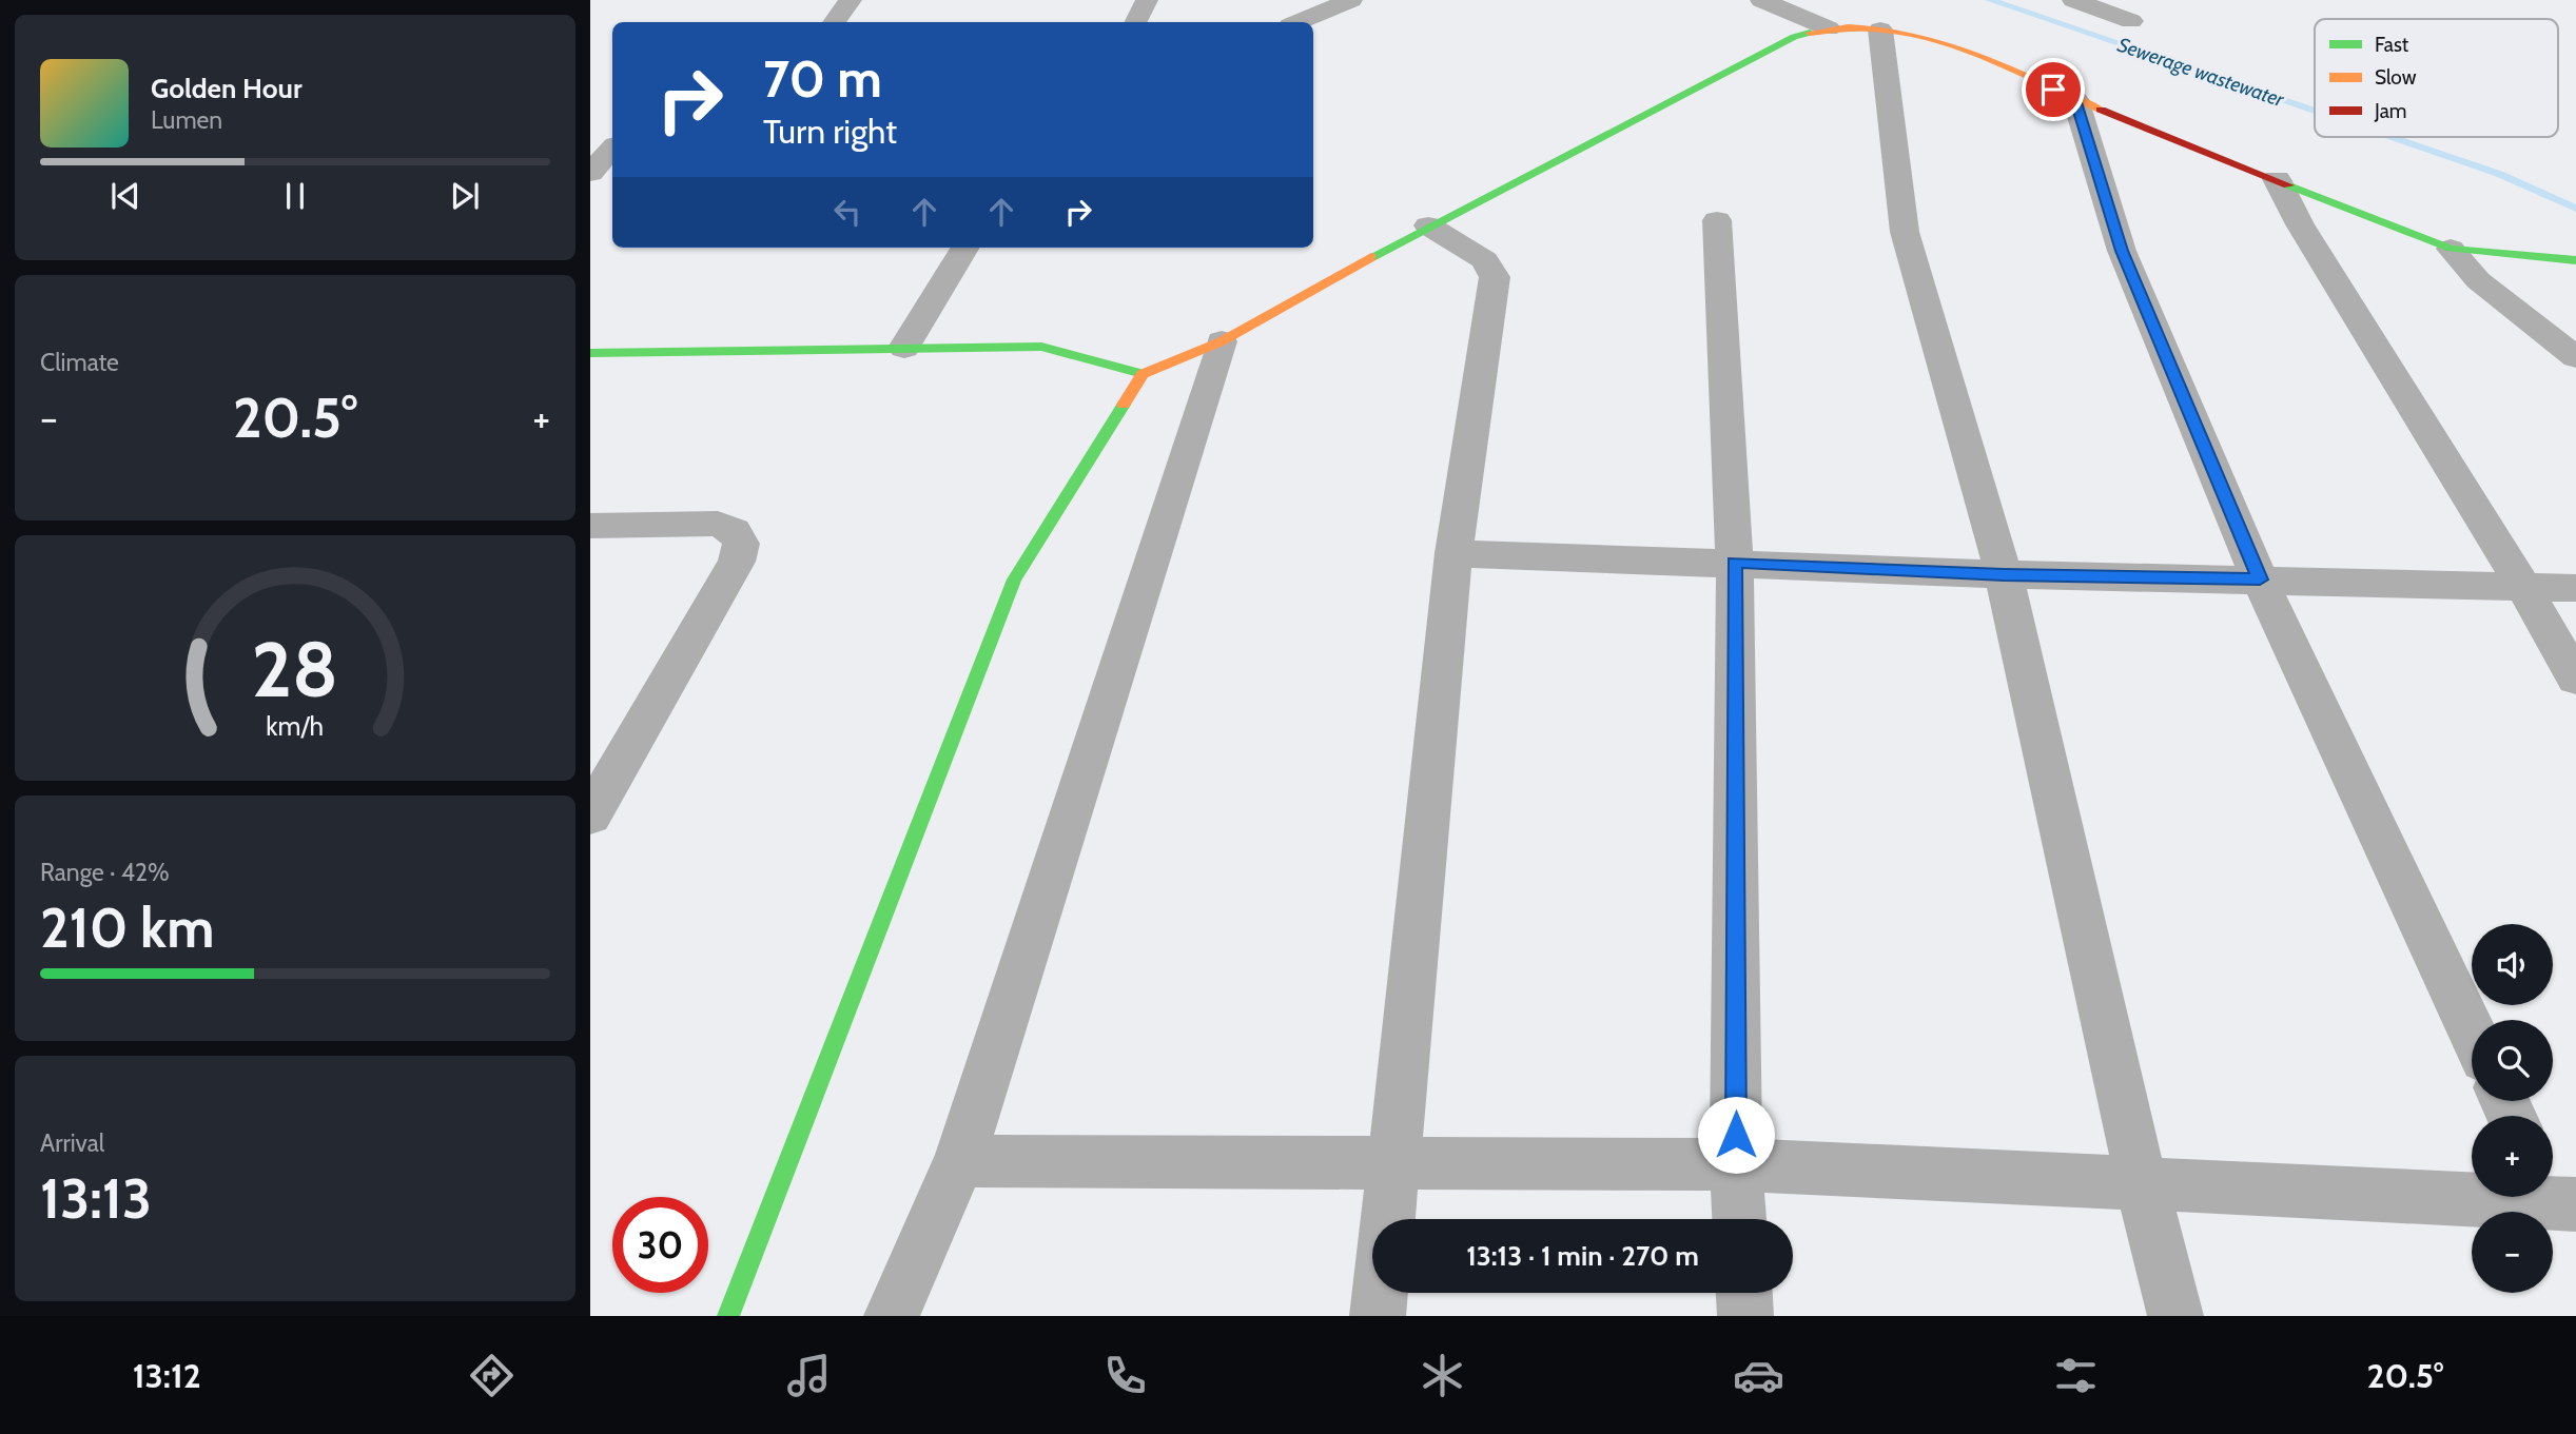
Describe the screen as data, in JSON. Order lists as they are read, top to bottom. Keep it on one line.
{"water":["Sewerage wastewater"],"legend":["Fast","Slow","Jam"],"page":{"turn":["70 m","Turn right"],"song":["Golden Hour","Lumen"],"tile":["Climate",["Range · 42%","210 km"],["Arrival","13:13"]],"heat":["−","20.5°","+"],"map_buttons":["+","−"],"limit":"30","trip":"13:13 · 1 min · 270 m","tabs":["13:12","20.5°"],"gauge":["28","km/h"]}}
